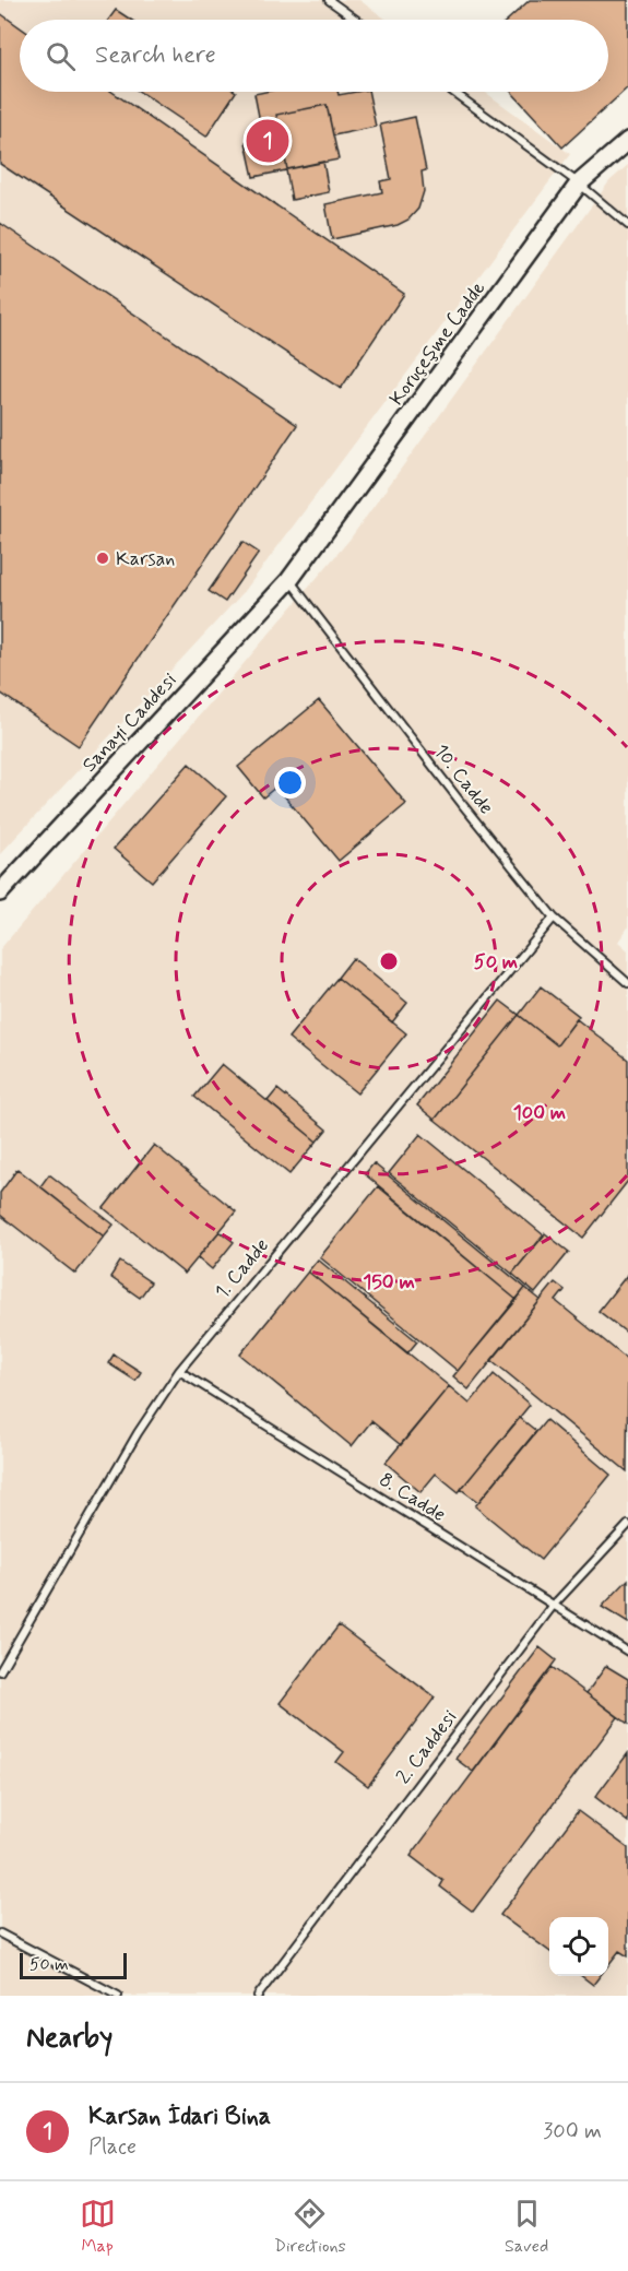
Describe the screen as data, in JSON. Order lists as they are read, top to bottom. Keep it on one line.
{"streets":{"street":["Koruçeşme Cadde","Sanayi Caddesi"],"lane":["10. Cadde","1. Cadde","8. Cadde","2. Caddesi"]},"crossings":[["Koruçeşme Cadde","Sanayi Caddesi"],["Koruçeşme Cadde","10. Cadde"],["Sanayi Caddesi","10. Cadde"],["10. Cadde","1. Cadde"],["1. Cadde","8. Cadde"],["8. Cadde","2. Caddesi"]],"places":["Karsan"],"scale_bar":"50 m","page":{"search":"Search here","pins":"1","scale":"50 m","heading":"Nearby","list":[{"mark":"1","name":"Karsan İdari Bina","note":"Place","value":"300 m"}],"nav":["Map","Directions","Saved"]},"rings":["50 m","100 m","150 m"]}
